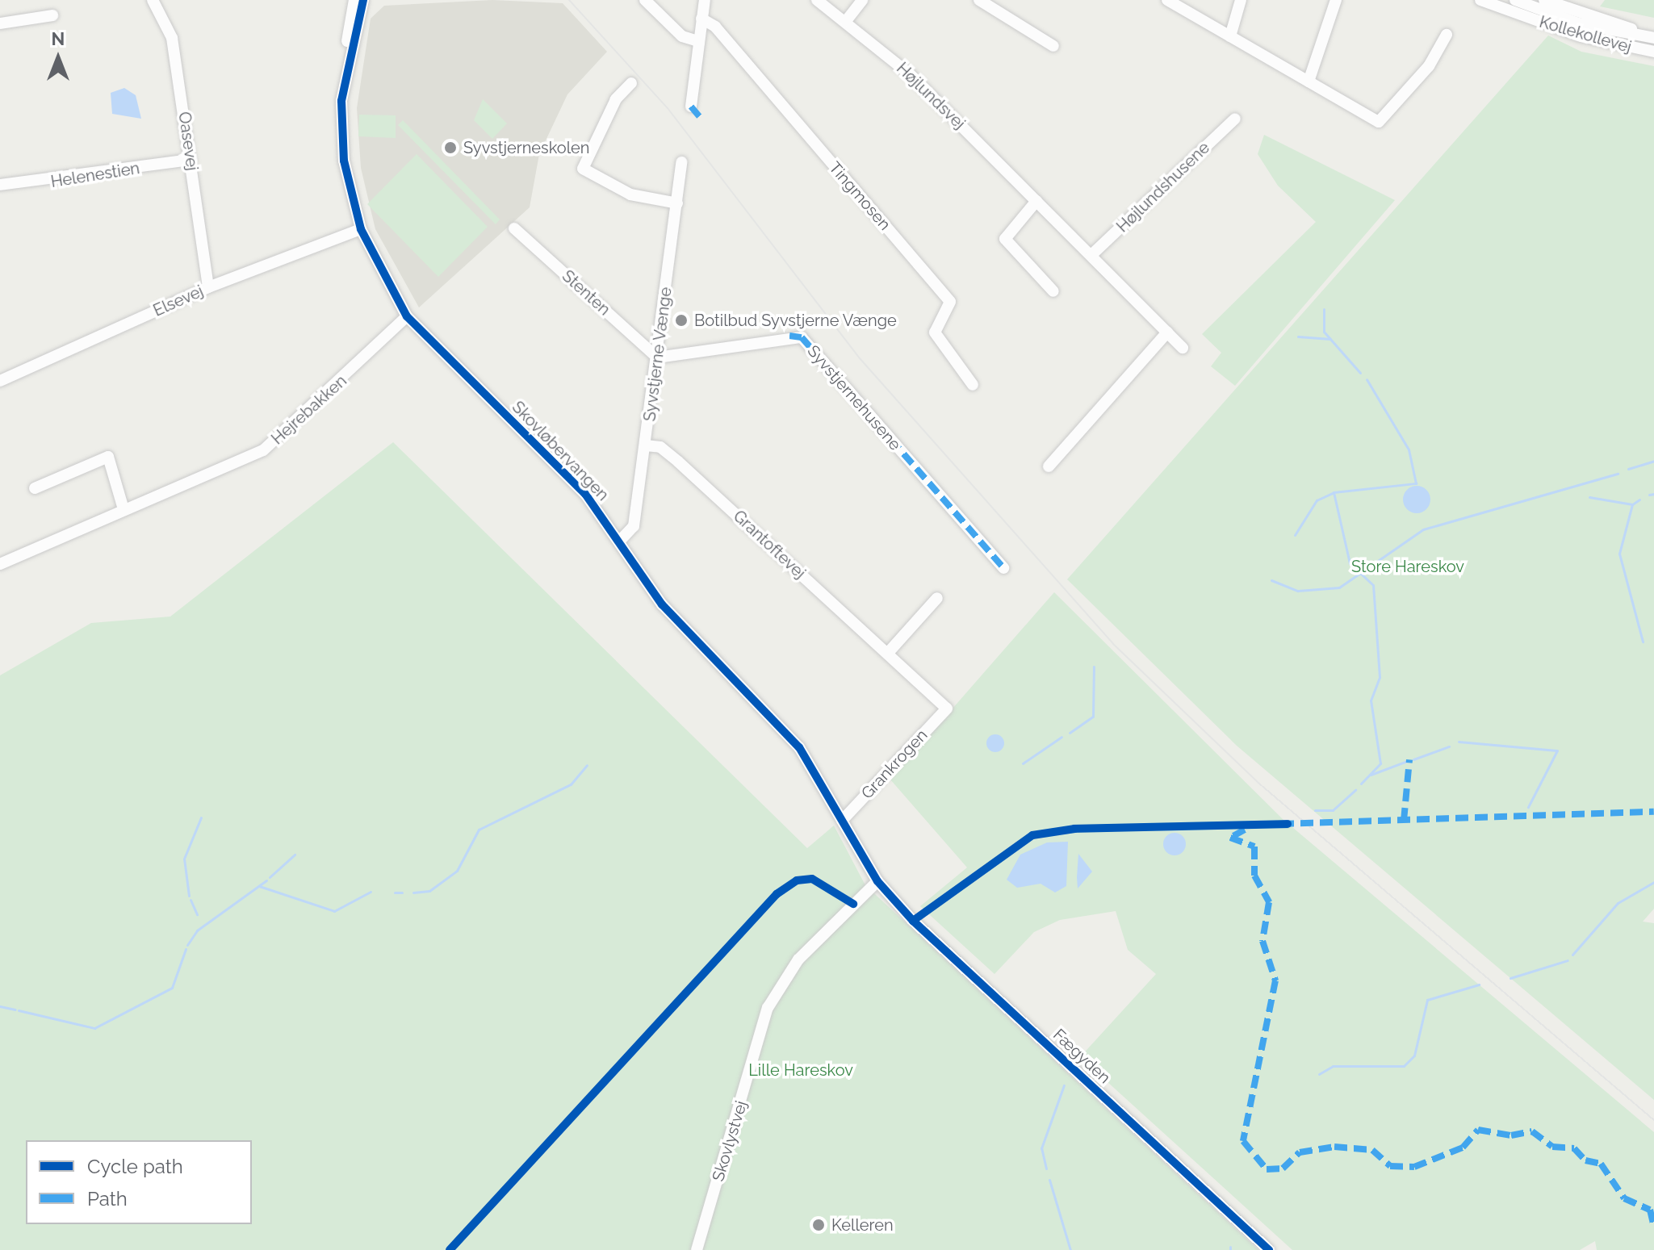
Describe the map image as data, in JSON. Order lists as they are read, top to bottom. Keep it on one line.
{"streets":{"street":["Kollekollevej","Højlundsvej","Oasevej","Helenestien","Højlundshusene","Tingmosen","Stenten","Elsevej","Syvstjerne Vænge","Syvstjernehusene","Hejrebakken","Skovløbervangen","Grantoftevej","Grankrogen","Fægyden","Skovlystvej"]},"crossings":[["Højlundsvej","Højlundshusene"],["Oasevej","Helenestien"],["Oasevej","Elsevej"],["Stenten","Syvstjerne Vænge"],["Stenten","Syvstjernehusene"],["Elsevej","Skovløbervangen"],["Syvstjerne Vænge","Syvstjernehusene"],["Syvstjerne Vænge","Skovløbervangen"],["Syvstjerne Vænge","Grantoftevej"],["Hejrebakken","Skovløbervangen"],["Skovløbervangen","Grankrogen"],["Skovløbervangen","Fægyden"],["Skovløbervangen","Skovlystvej"],["Grantoftevej","Grankrogen"],["Fægyden","Skovlystvej"]],"parks":["Store Hareskov","Lille Hareskov"],"places":["Syvstjerneskolen","Botilbud Syvstjerne Vænge","Kelleren"],"legend":["Cycle path","Path"],"north":"top"}
